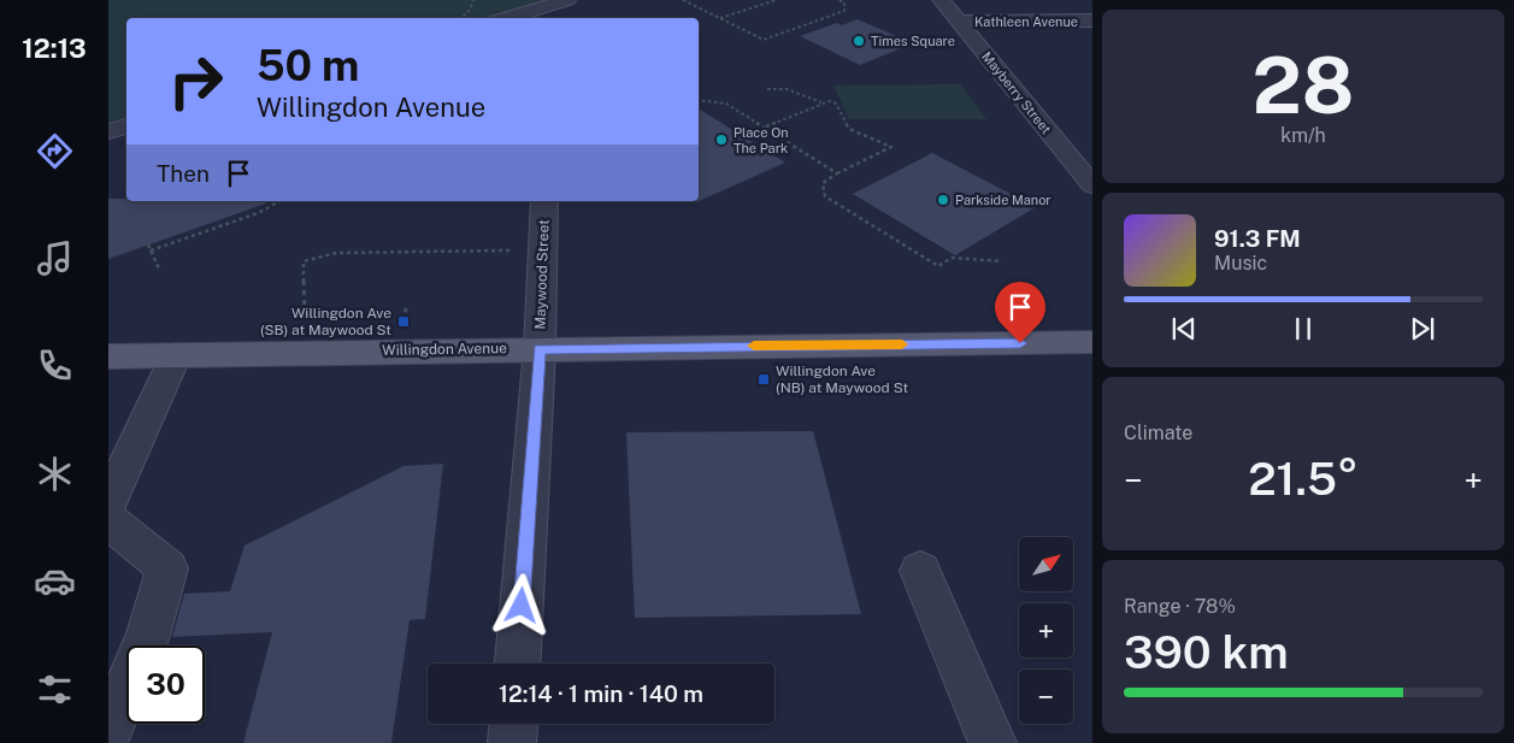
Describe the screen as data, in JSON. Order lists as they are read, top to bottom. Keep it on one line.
{"streets":{"main road":["Willingdon Avenue"],"street":["Kathleen Avenue","Mayberry Street","Maywood Street"]},"crossings":[["Kathleen Avenue","Mayberry Street"],["Maywood Street","Willingdon Avenue"]],"places":{"other":["Times Square","Place On The Park","Parkside Manor"],"transit":["Willingdon Ave (SB) at Maywood St","Willingdon Ave (NB) at Maywood St"]},"north":"top right","page":{"tabs":"12:13","tile":[["28","km/h"],"Climate",["Range · 78%","390 km"]],"turn":["50 m","Willingdon Avenue"],"then":"Then","song":["91.3 FM","Music"],"heat":["−","21.5°","+"],"map_buttons":["+","−"],"limit":"30","trip":"12:14 · 1 min · 140 m"}}
